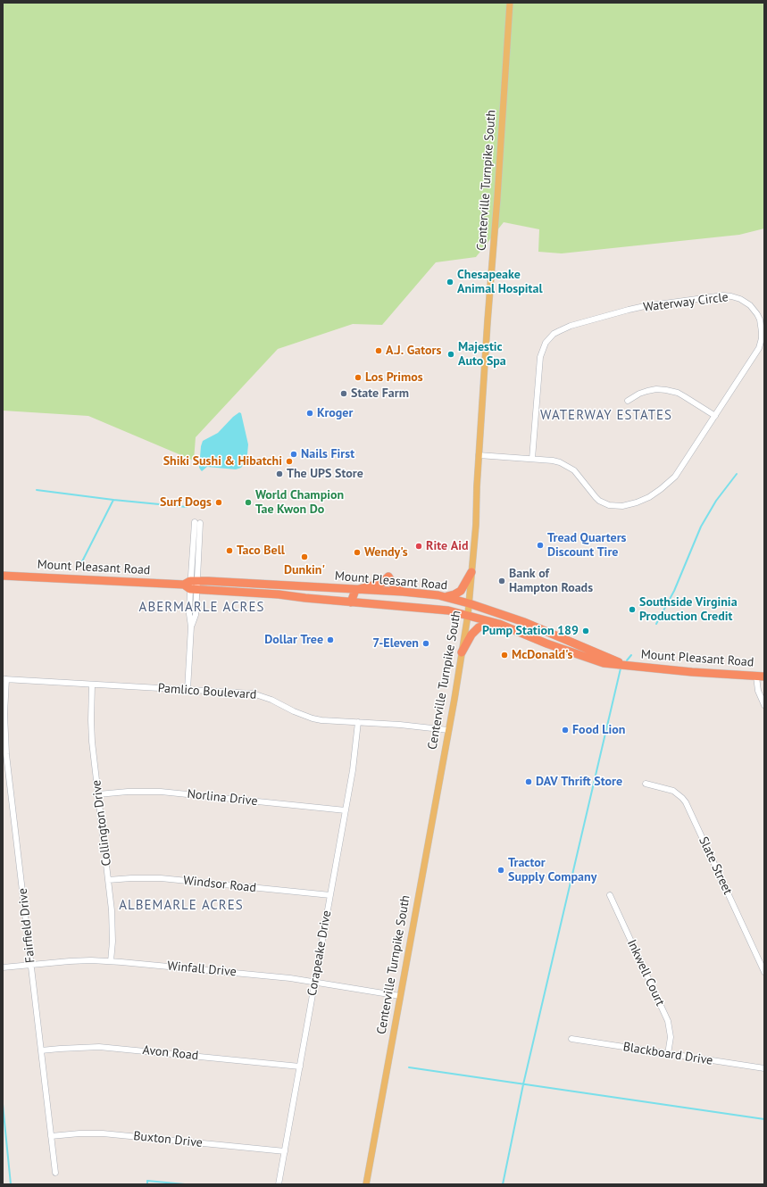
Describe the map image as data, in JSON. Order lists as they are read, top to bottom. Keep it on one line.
{"streets":{"highway":["Mount Pleasant Road"],"main road":["Centerville Turnpike South"],"street":["Waterway Circle","Pamlico Boulevard","Norlina Drive","Collington Drive","Slate Street","Windsor Road","Fairfield Drive","Corapeake Drive","Winfall Drive","Inkwell Court","Avon Road","Blackboard Drive","Buxton Drive"]},"crossings":[["Centerville Turnpike South","Waterway Circle"],["Centerville Turnpike South","Mount Pleasant Road"],["Centerville Turnpike South","Pamlico Boulevard"],["Centerville Turnpike South","Winfall Drive"],["Pamlico Boulevard","Collington Drive"],["Pamlico Boulevard","Fairfield Drive"],["Pamlico Boulevard","Corapeake Drive"],["Norlina Drive","Collington Drive"],["Norlina Drive","Corapeake Drive"],["Collington Drive","Windsor Road"],["Collington Drive","Winfall Drive"],["Windsor Road","Corapeake Drive"],["Fairfield Drive","Winfall Drive"],["Fairfield Drive","Avon Road"],["Fairfield Drive","Buxton Drive"],["Corapeake Drive","Winfall Drive"],["Corapeake Drive","Avon Road"],["Corapeake Drive","Buxton Drive"],["Inkwell Court","Blackboard Drive"]],"districts":["WATERWAY ESTATES","ABERMARLE ACRES","ALBEMARLE ACRES"],"places":["Chesapeake Animal Hospital","A.J. Gators","Majestic Auto Spa","Los Primos","State Farm","Kroger","Nails First","Shiki Sushi & Hibatchi","The UPS Store","Surf Dogs","World Champion Tae Kwon Do","Tread Quarters Discount Tire","Rite Aid","Taco Bell","Wendy's","Dunkin'","Bank of Hampton Roads","Southside Virginia Production Credit","Pump Station 189","Dollar Tree","7-Eleven","McDonald's","Food Lion","DAV Thrift Store","Tractor Supply Company"]}
